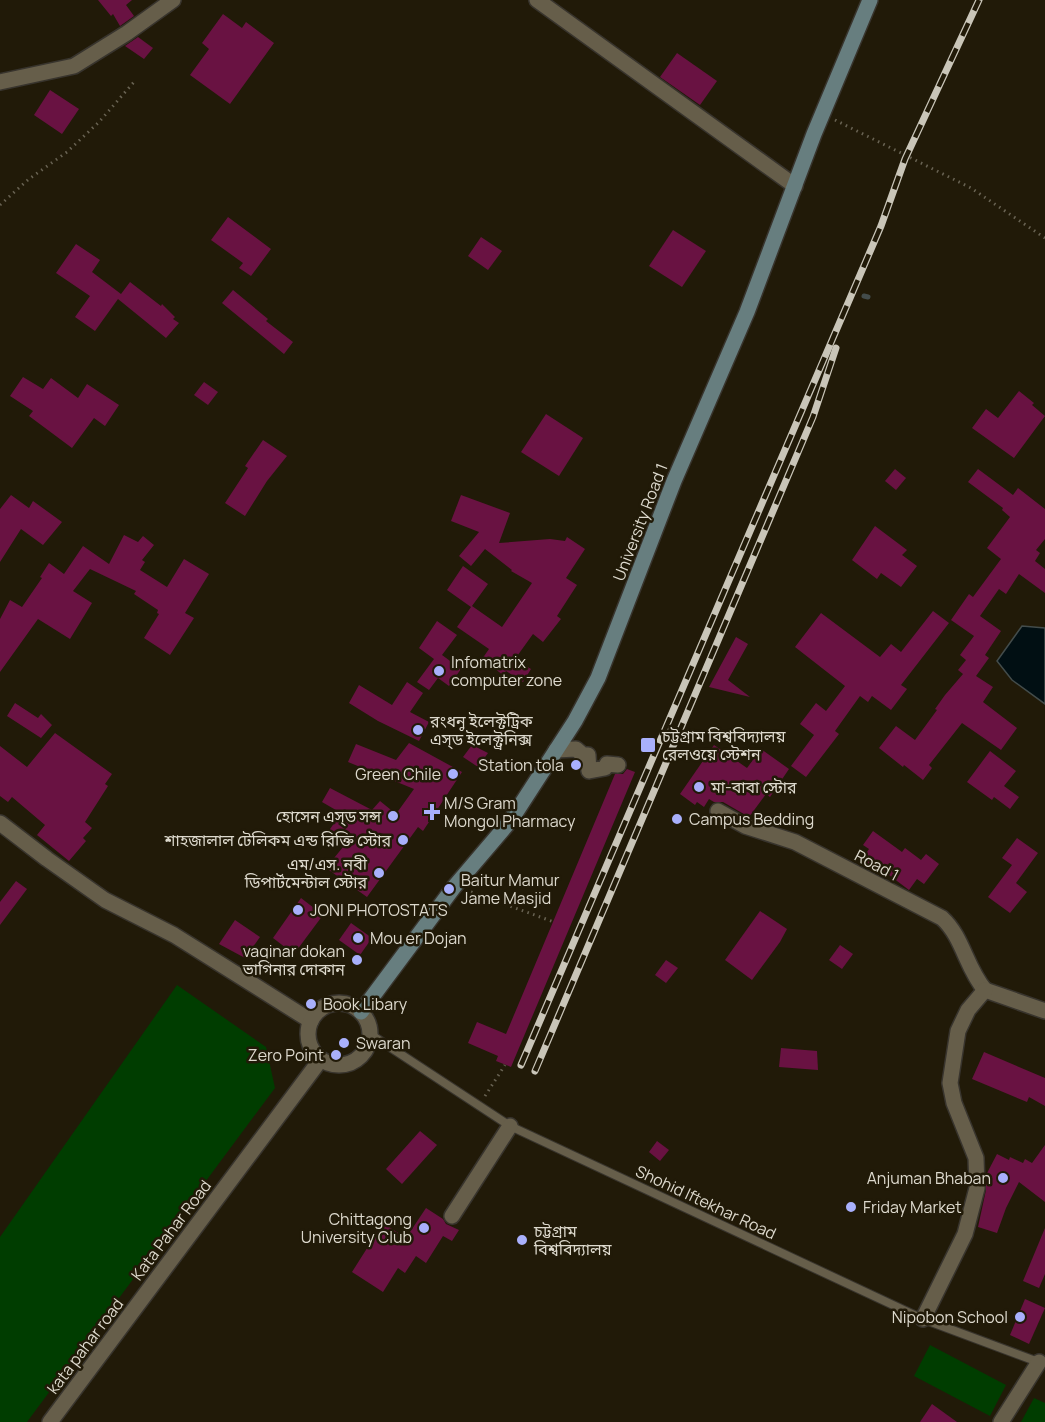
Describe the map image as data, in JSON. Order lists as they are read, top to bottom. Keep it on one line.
{"streets":{"main road":["University Road 1"],"street":["Road 1","Kata Pahar Road","kata pahar road"],"lane":["Shohid Iftekhar Road"]},"crossings":[["University Road 1","Shohid Iftekhar Road"],["University Road 1","Kata Pahar Road"],["Shohid Iftekhar Road","Kata Pahar Road"],["Kata Pahar Road","kata pahar road"]],"places":{"other":["Infomatrix computer zone","রংধনু ইলেক্টট্রিক এস্ড ইলেক্ট্রনিক্স","Station tola","Green Chile","মা-বাবা স্টোর","হোসেন এস্ড সন্স","Campus Bedding","শাহজালাল টেলিকম এন্ড রিক্তি স্টোর","এম/এস. নবী ডিপার্টমেন্টাল স্টোর","Baitur Mamur Jame Masjid","JONI PHOTOSTATS","Mou er Dojan","vaginar dokan ভাগিনার দোকান","Book Libary","Swaran","Zero Point","Anjuman Bhaban","Friday Market","Chittagong University Club","চট্টগ্রাম বিশ্ববিদ্যালয়","Nipobon School"],"transit":["চট্টগ্রাম বিশ্ববিদ্যালয় রেলওয়ে স্টেশন"],"health":["M/S Gram Mongol Pharmacy"]}}
